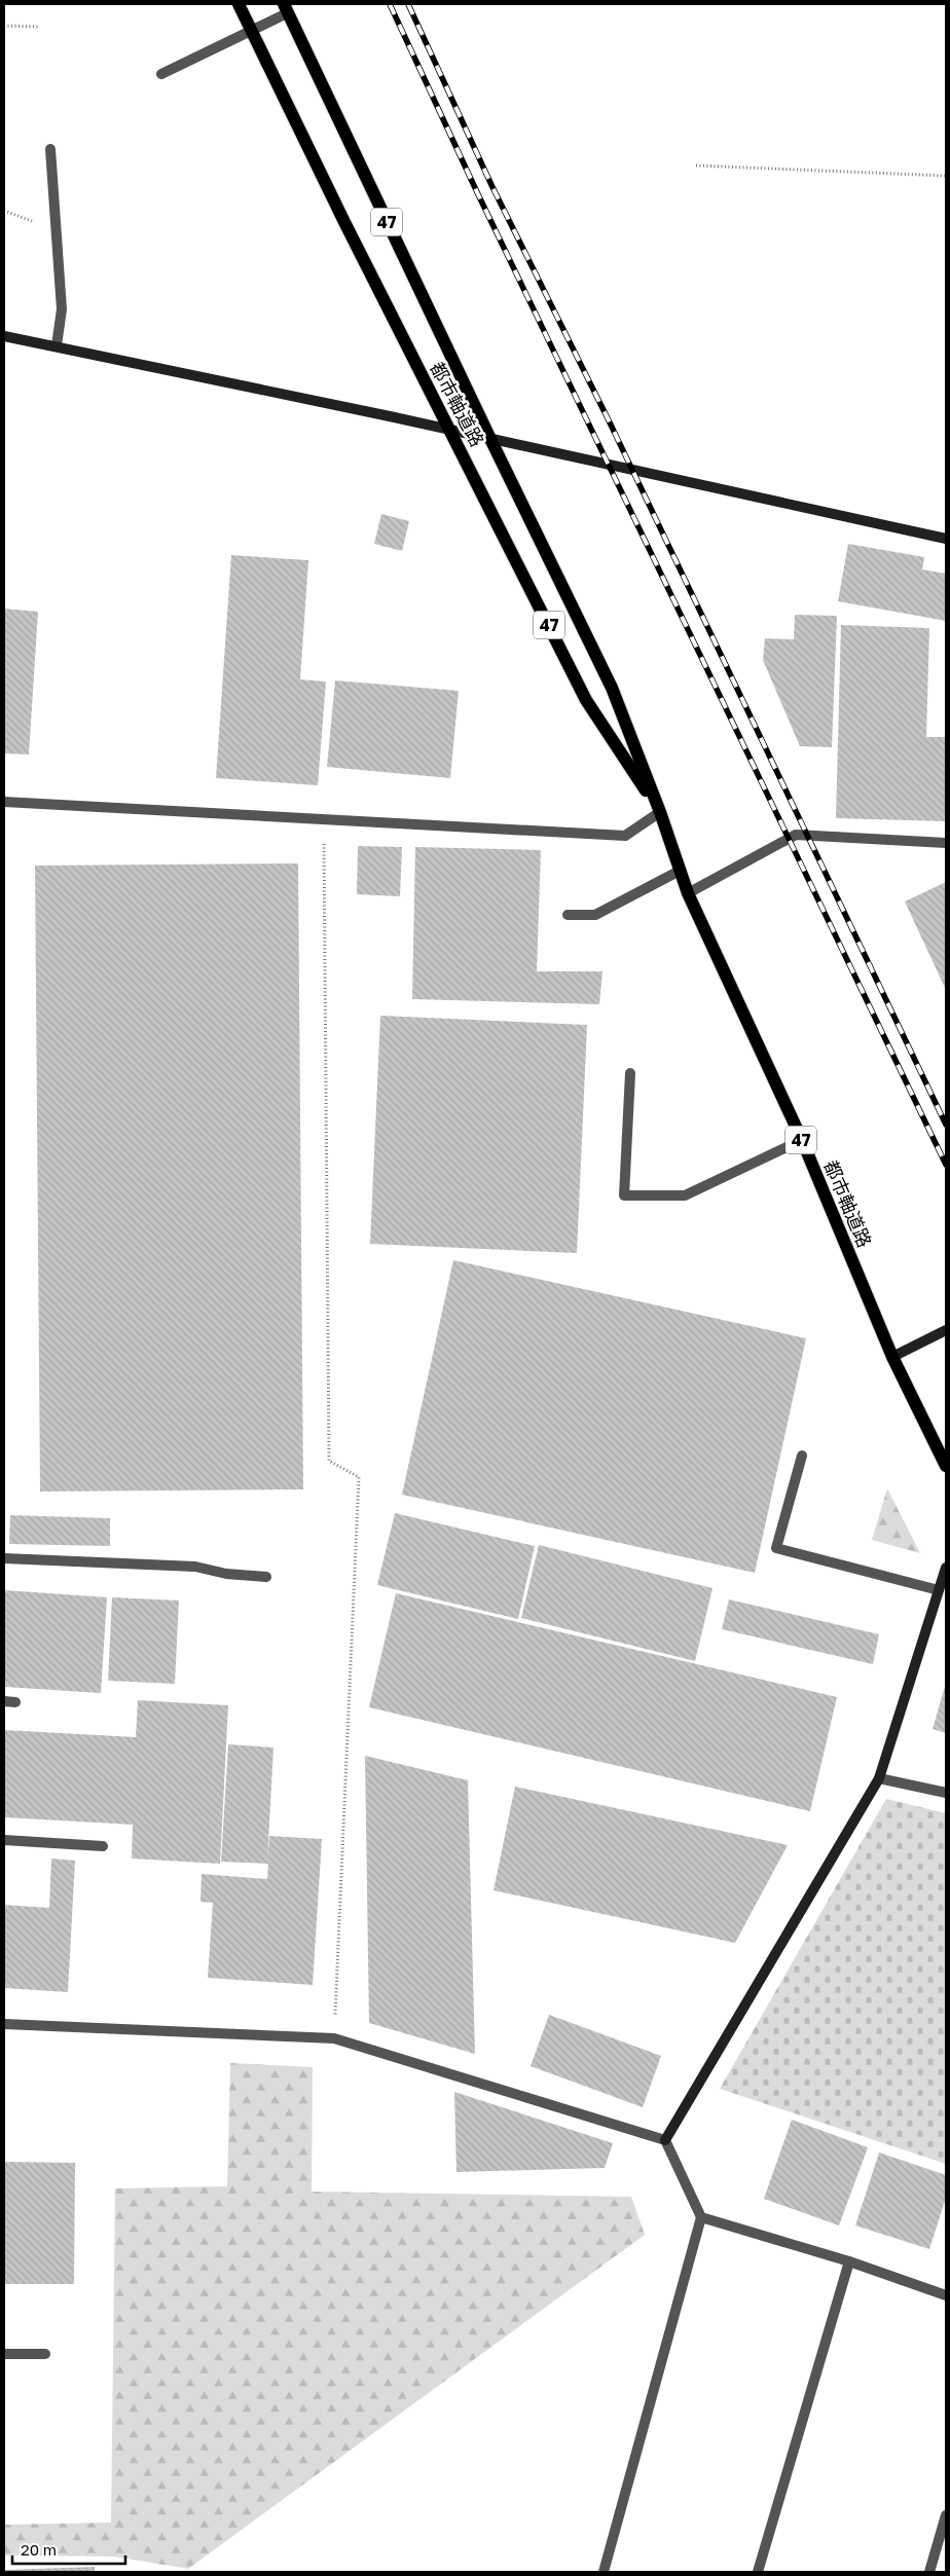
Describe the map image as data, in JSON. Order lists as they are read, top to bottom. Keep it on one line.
{"streets":{"main road":["47","都市軸道路"]},"scale_bar":"20 m"}
